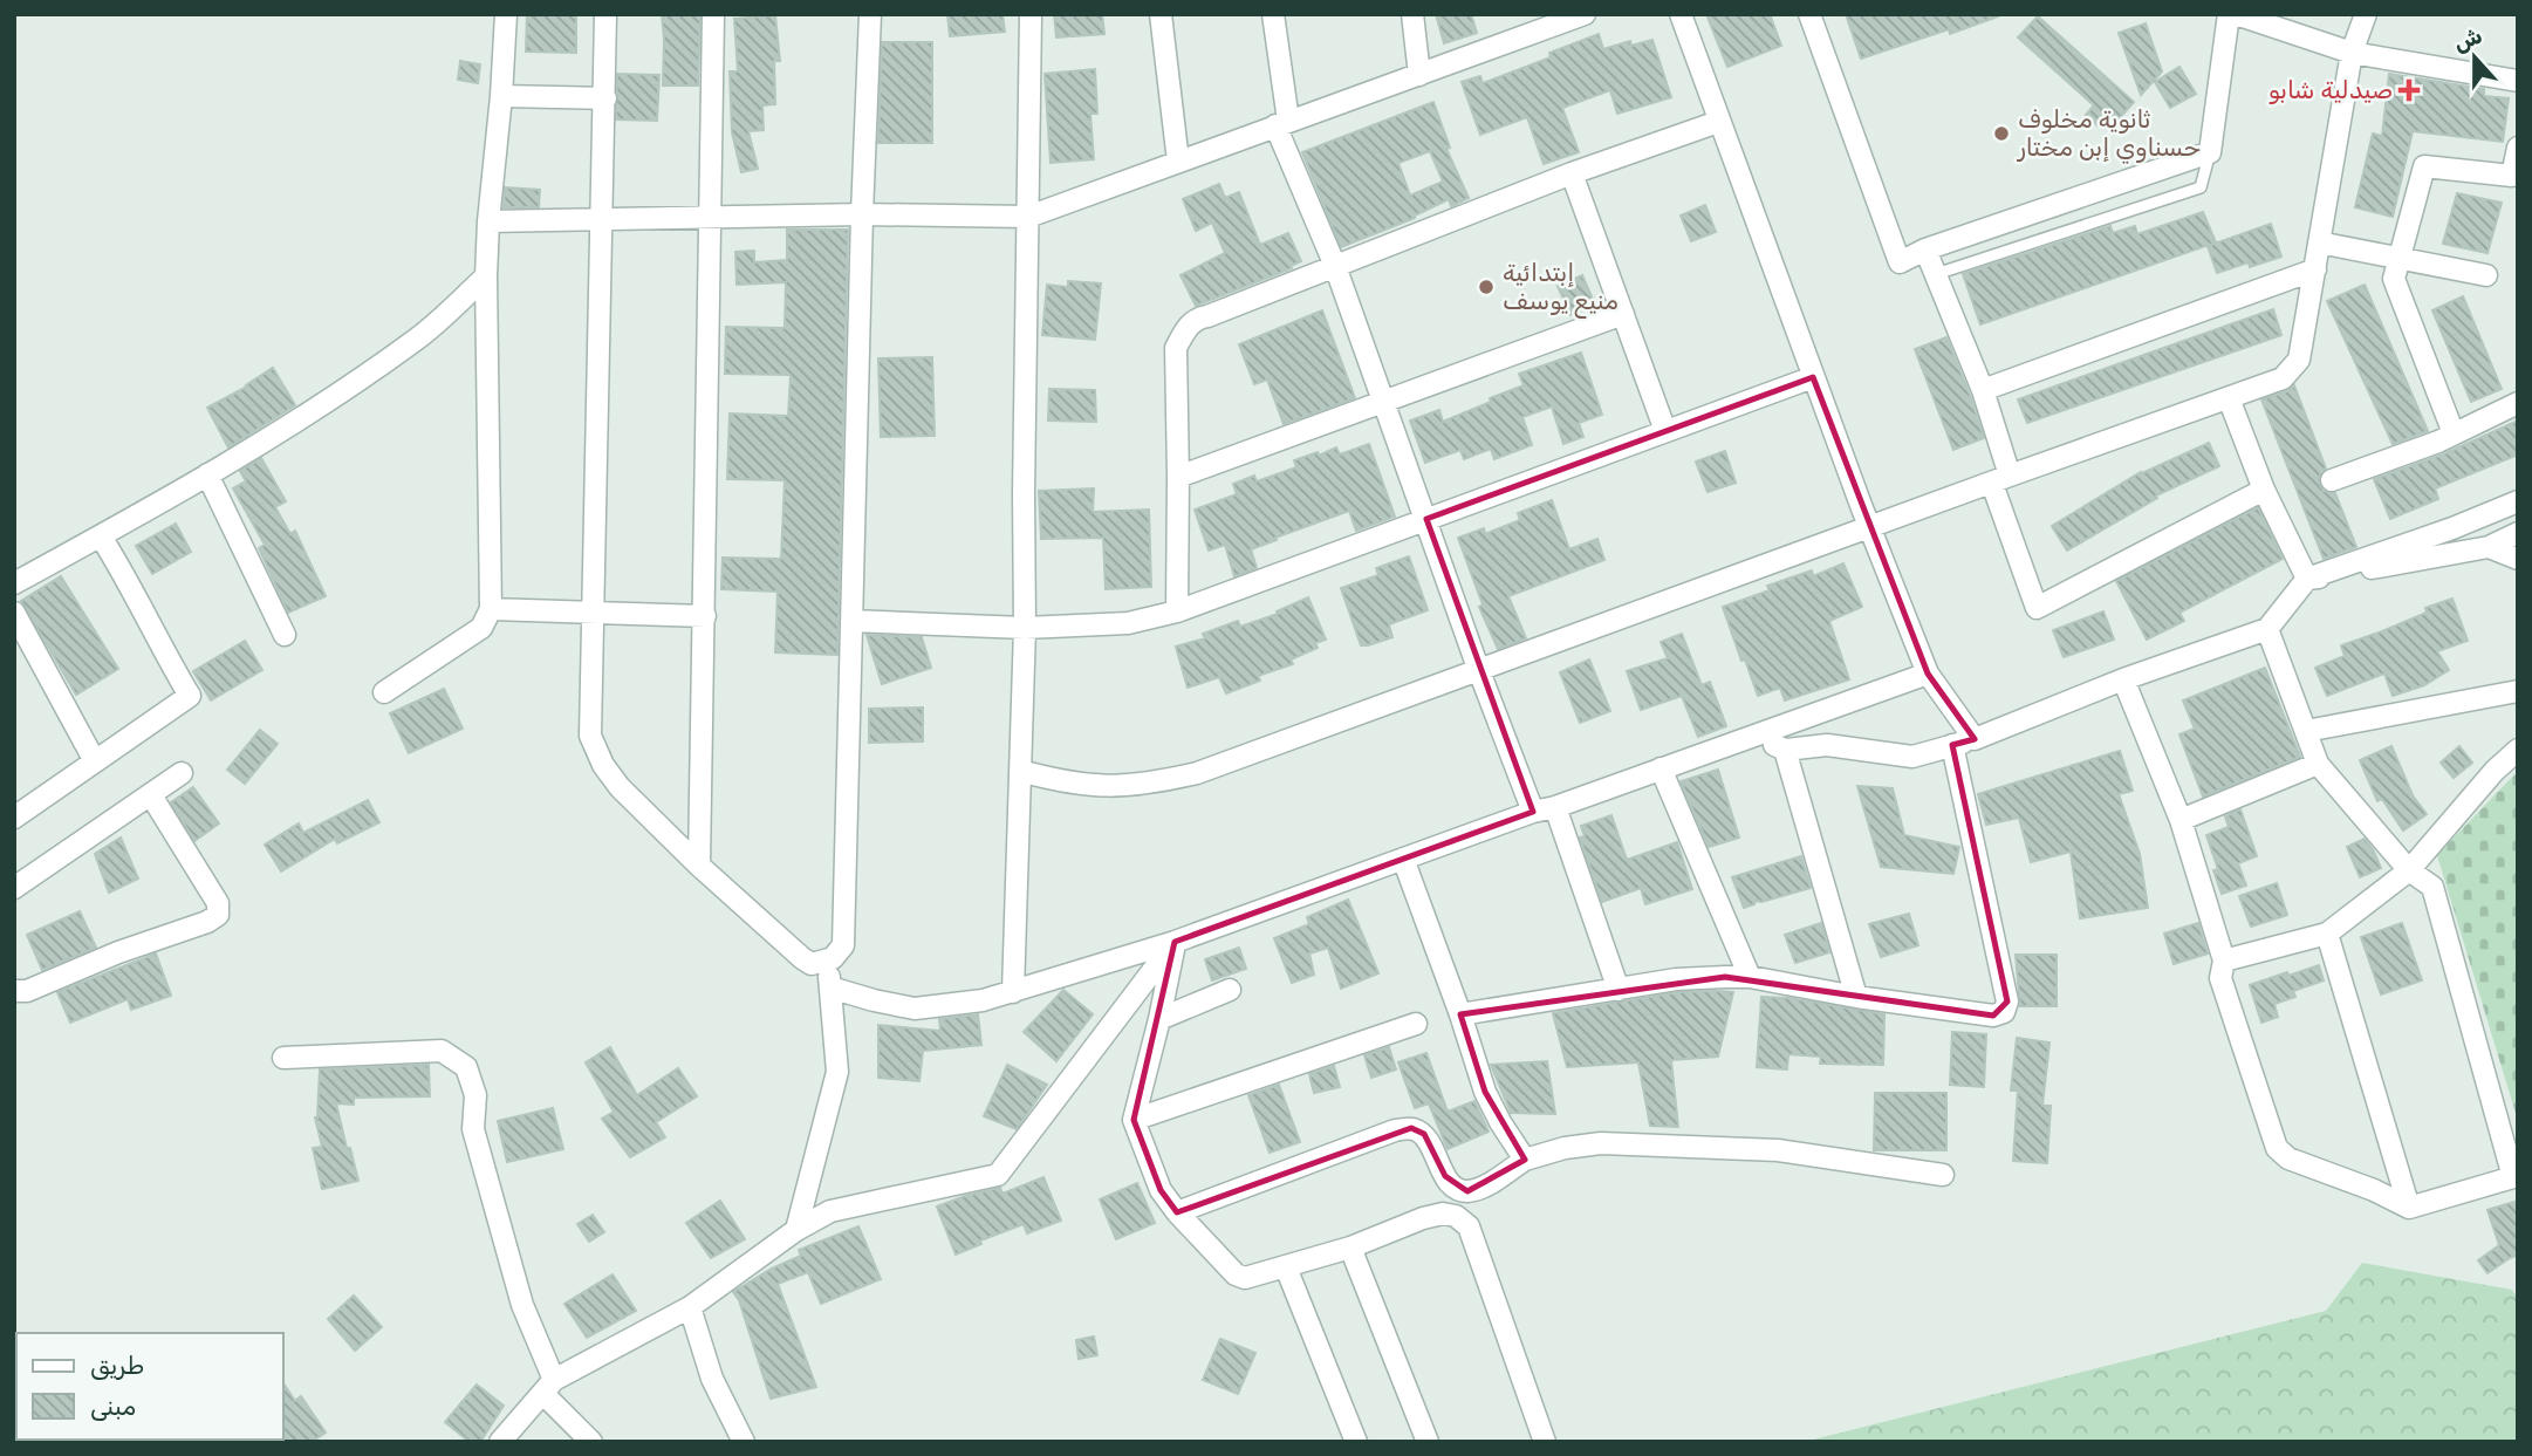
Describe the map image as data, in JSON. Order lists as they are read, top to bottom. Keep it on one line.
{"places":{"health":["صيدلية شابو"],"other":["ثانوية مخلوف حسناوي إبن مختار","إبتدائية منيع يوسف"]},"legend":["طريق","مبنى"],"north":"top"}
